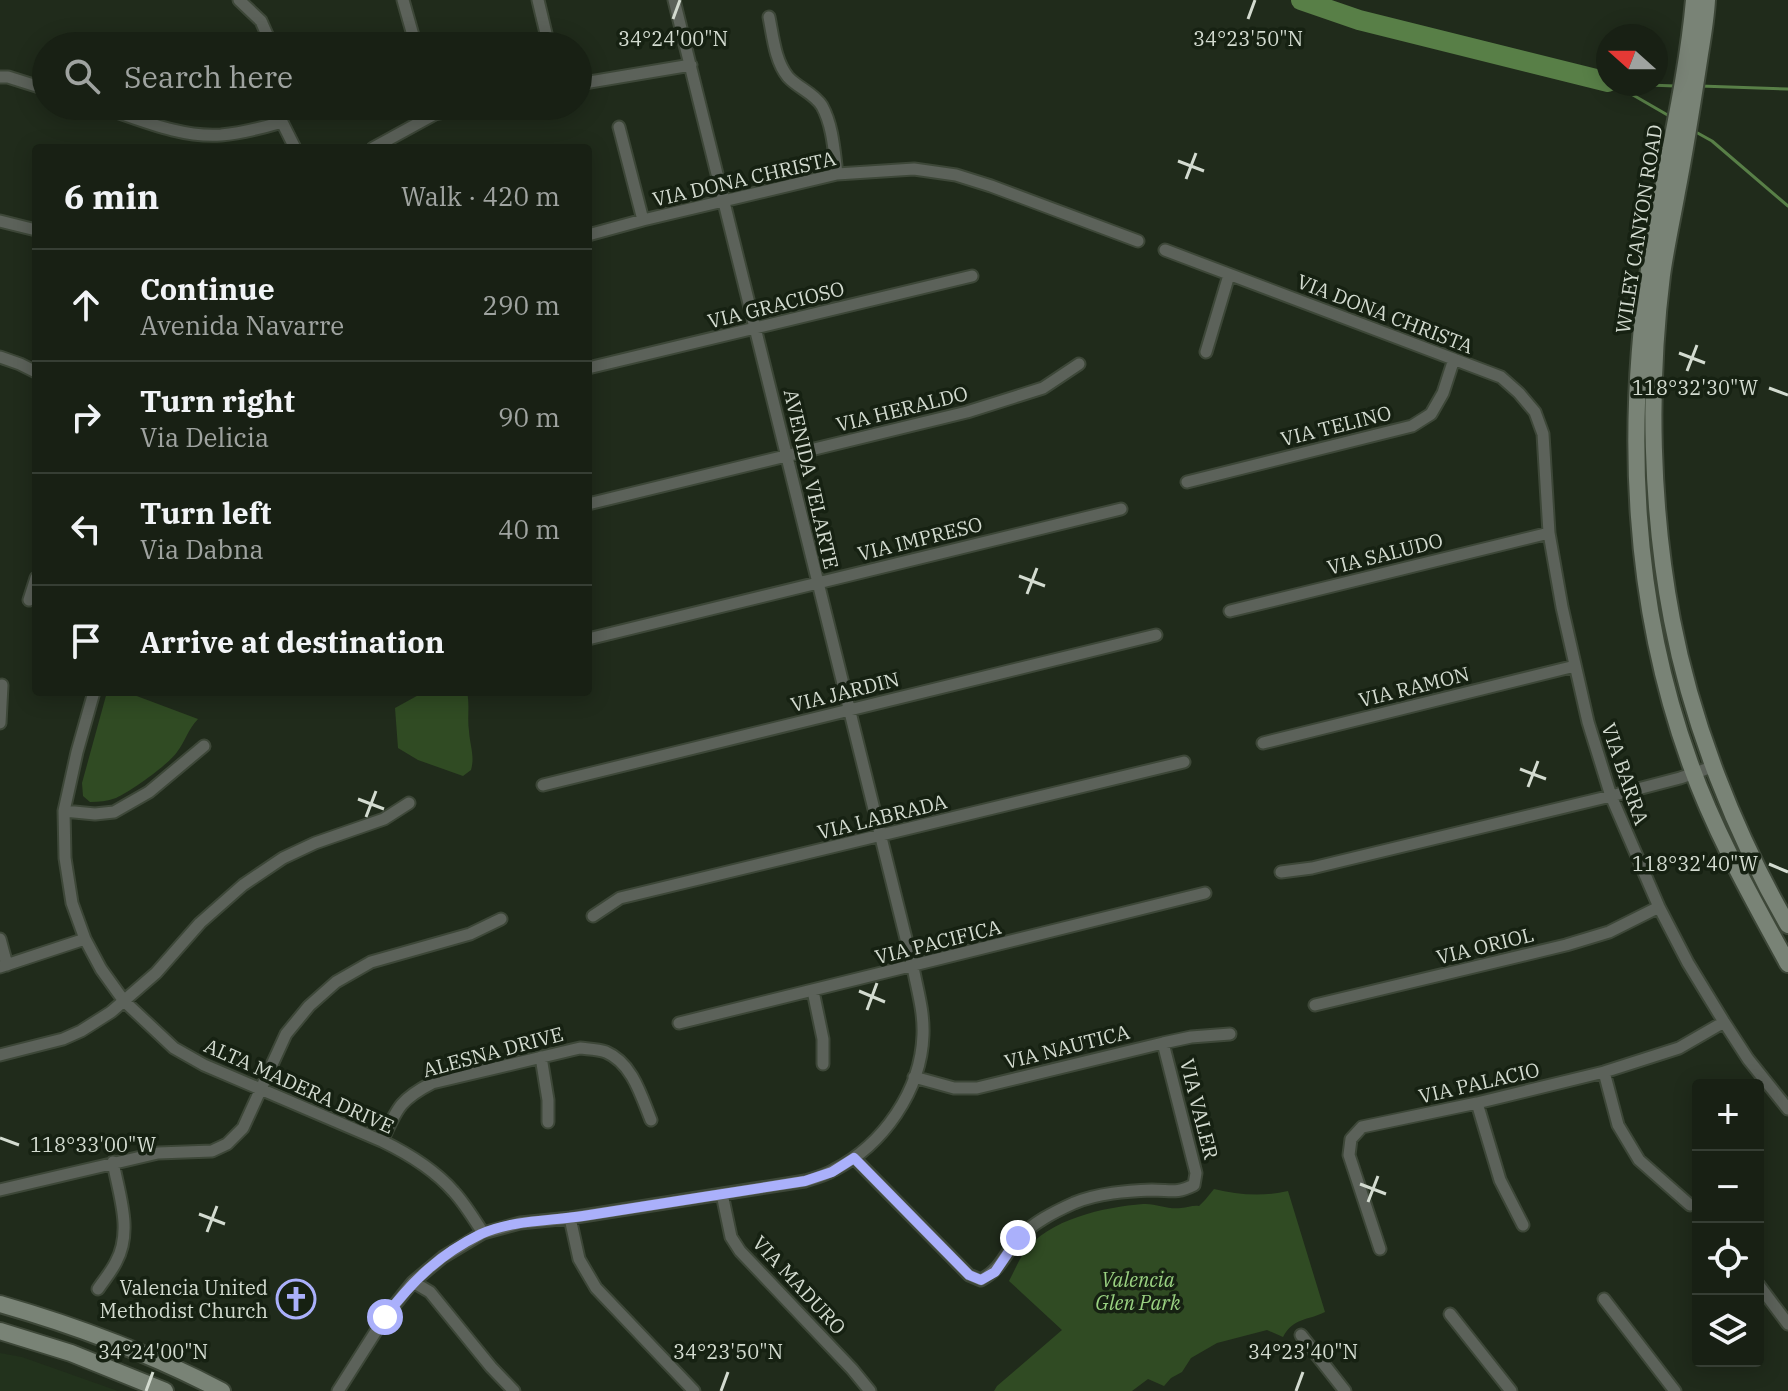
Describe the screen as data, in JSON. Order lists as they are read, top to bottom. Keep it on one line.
{"streets":{"main road":["WILEY CANYON ROAD"],"street":["VIA DONA CHRISTA","VIA GRACIOSO","VIA HERALDO","VIA TELINO","AVENIDA VELARTE","VIA IMPRESO","VIA SALUDO","VIA RAMON","VIA JARDIN","VIA BARRA","VIA LABRADA","VIA PACIFICA","VIA ORIOL","VIA NAUTICA","ALESNA DRIVE","VIA PALACIO","ALTA MADERA DRIVE","VIA VALER","VIA MADURO"]},"crossings":[["VIA DONA CHRISTA","VIA TELINO"],["VIA DONA CHRISTA","AVENIDA VELARTE"],["VIA DONA CHRISTA","VIA BARRA"],["VIA GRACIOSO","AVENIDA VELARTE"],["VIA HERALDO","AVENIDA VELARTE"],["AVENIDA VELARTE","VIA IMPRESO"],["AVENIDA VELARTE","VIA JARDIN"],["AVENIDA VELARTE","VIA LABRADA"],["AVENIDA VELARTE","VIA PACIFICA"],["AVENIDA VELARTE","VIA NAUTICA"],["AVENIDA VELARTE","ALTA MADERA DRIVE"],["AVENIDA VELARTE","VIA VALER"],["AVENIDA VELARTE","VIA MADURO"],["VIA SALUDO","VIA BARRA"],["VIA RAMON","VIA BARRA"],["VIA BARRA","VIA ORIOL"],["VIA BARRA","VIA PALACIO"],["VIA NAUTICA","VIA VALER"],["ALESNA DRIVE","ALTA MADERA DRIVE"]],"parks":["Valencia Glen Park"],"places":{"church":["Valencia United Methodist Church"]},"north":"left","page":{"search":"Search here","heading":["6 min","Walk · 420 m"],"list":[["Continue","Avenida Navarre","290 m"],["Turn right","Via Delicia","90 m"],["Turn left","Via Dabna","40 m"],"Arrive at destination"],"map_buttons":["+","−"]},"coordinates":["34°24'00\"N","34°23'50\"N","118°32'30\"W","118°32'40\"W","118°33'00\"W","34°23'40\"N"]}
